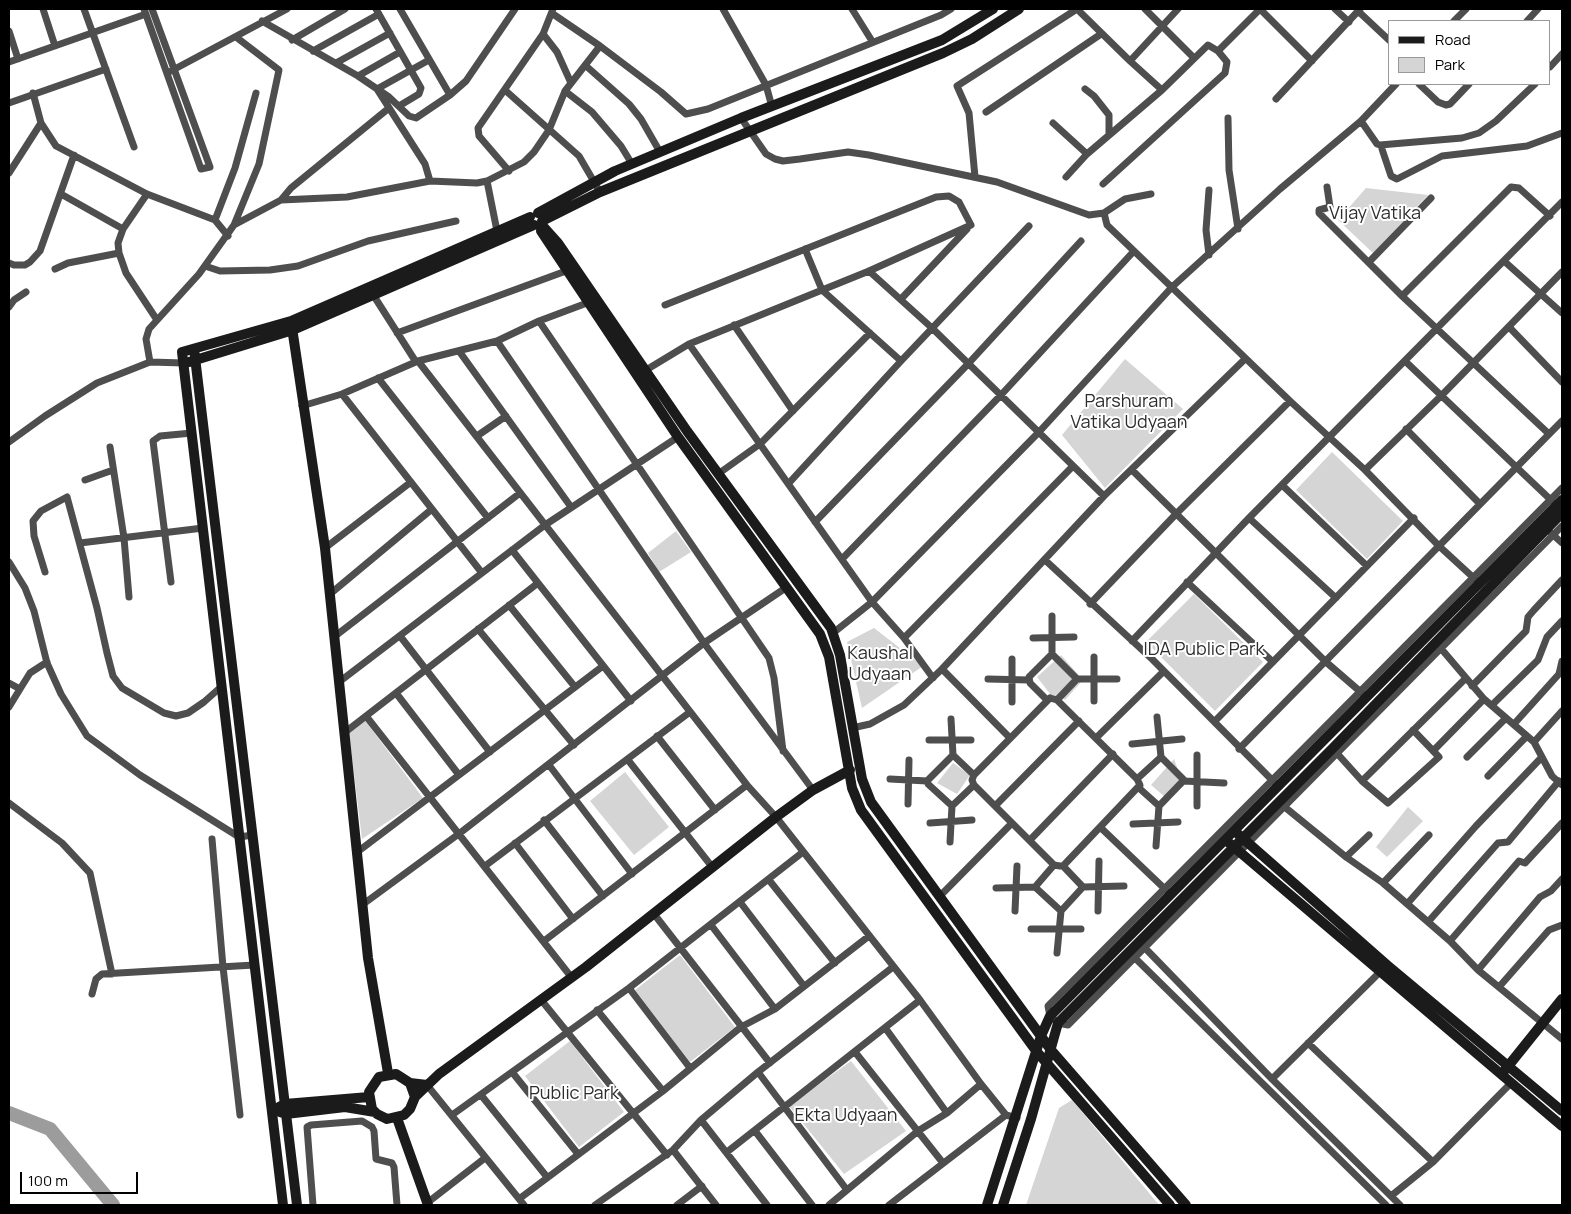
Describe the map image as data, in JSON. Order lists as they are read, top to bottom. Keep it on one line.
{"parks":["Vijay Vatika","Parshuram Vatika Udyaan","IDA Public Park","Kaushal Udyaan","Public Park","Ekta Udyaan"],"legend":["Road","Park"],"scale_bar":"100 m"}
